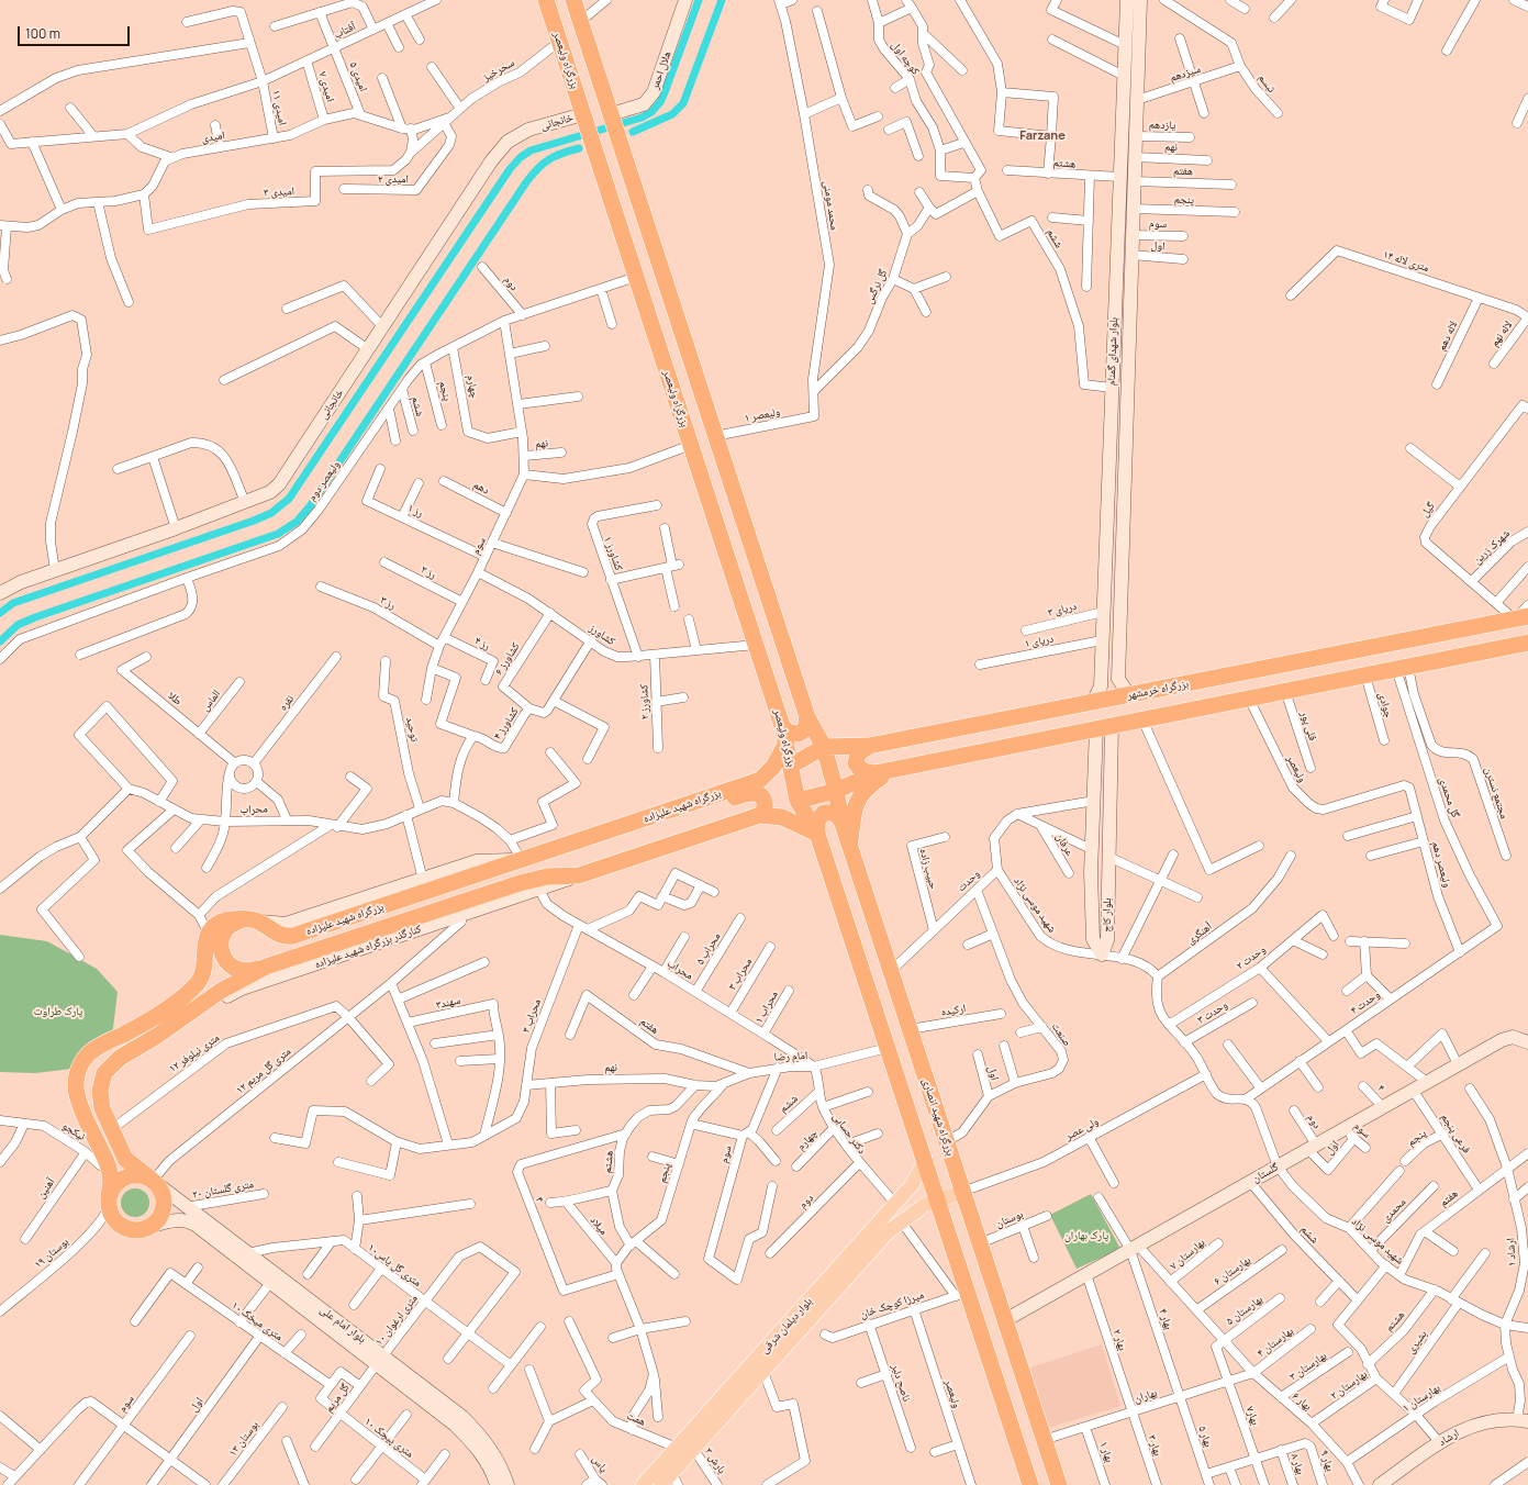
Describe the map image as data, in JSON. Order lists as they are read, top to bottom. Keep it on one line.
{"streets":{"highway":["بزرگراه ولیعصر","بزرگراه خرمشهر","بزرگراه شهید علیزاده","بزرگراه شهید انصاری"],"main road":["هلال احمر","خانجانی","بلوار شهدای گمنام","بلوار کاج","کنارگذر بزرگراه شهید علیزاده","گلستان","بلوار امام علی","بلوار دیلمان شرقی","ارشاد"],"street":["آفتاب","کوچه اول","سحرخیز","سیزدهم","امیدی ۵","تبسم","امیدی ۷","امیدی ۱۱","یازدهم","امیدی","نهم","هشتم","هفتم","امیدی ۲","امیدی ۳","پنجم","محمد مومنی","سوم","ششم","اول","۱۴ متری لاله","دوم","گل نرگس","لاله نهم","لاله دهم","چهارم","ولیعصر ۱","ولیعصر دوم","دهم","گیل","رز ۱","شهرک زرین","کشاورز ۱","رز ۲","رز ۳","دریای ۳","کشاورز","دریای ۱","رز ۴","کشاورز ۶","طلا","الماس","کشاورز ۲","نقره","جوادی","کشاورز ۴","قلی پور","توحید","ولیعصر","مجتمع نسترن","گل محمدی","محراب","عرفان","ولیعصر دهم","حبیب زاده","وحدت","شهید موسی نژاد","آهنگری","محراب ۵","وحدت ۲","محراب ۳","سهند۳","وحدت ۴","محراب ۱","ارکیده","وحدت ۳","محراب ۴","صنعت","۱۲ متری نیلوفر","امام رضا","۱۲ متری گل مریم","۴","ولی عصر","نیکجو","دکتر حسابی","فرعی پنجم","آهنین","۲۰ متری گلستان","محمدی","بوستان","میلاد","ارشاد ۱","بوستان ۱۹","بهارستان ۷","۱۰متری گل یاس","بهارستان ۶","میرزا کوچک خان","بهارستان ۵","بهار ۴","۱۰ متری ارغوان","۱۰ متری میخک","بهار ۲","بهارستان ۴","بشیری","بهارستان ۳","ناصح دلبر","بهارستان ۲","بهاران","گل مریم","بهارستان ۱","بهار ۶","بهار۷","همت","بهار ۵","۱۰ متری پیچک","بوستان ۱۳","بهار ۳","بهار ۱","بارش ۳","بهار ۹","یاس","بهار ۸"]},"crossings":[["آفتاب","امیدی ۵"],["آفتاب","امیدی ۷"],["آفتاب","امیدی ۱۱"],["بزرگراه ولیعصر","سحرخیز"],["بزرگراه ولیعصر","خانجانی"],["بزرگراه ولیعصر","ولیعصر دوم"],["بزرگراه ولیعصر","کشاورز"],["بزرگراه ولیعصر","بزرگراه خرمشهر"],["بزرگراه ولیعصر","بزرگراه شهید علیزاده"],["بزرگراه ولیعصر","بزرگراه شهید انصاری"],["سحرخیز","امیدی ۲"],["سحرخیز","امیدی ۳"],["سیزدهم","تبسم"],["سیزدهم","بلوار شهدای گمنام"],["امیدی ۵","امیدی"],["امیدی ۷","امیدی"],["امیدی ۱۱","امیدی"],["یازدهم","بلوار شهدای گمنام"],["نهم","هشتم"],["نهم","سوم"],["نهم","بلوار شهدای گمنام"],["نهم","محراب ۴"],["نهم","امام رضا"],["هشتم","بلوار شهدای گمنام"],["هشتم","شهید موسی نژاد"],["هشتم","امام رضا"],["هشتم","۴"],["هفتم","بلوار شهدای گمنام"],["هفتم","شهید موسی نژاد"],["هفتم","امام رضا"],["هفتم","فرعی پنجم"],["هفتم","ارشاد ۱"],["امیدی ۲","امیدی ۳"],["پنجم","بلوار شهدای گمنام"],["پنجم","ولیعصر دوم"],["پنجم","امام رضا"],["پنجم","فرعی پنجم"],["پنجم","میلاد"],["محمد مومنی","گل نرگس"],["محمد مومنی","ولیعصر ۱"],["سوم","اول"],["سوم","بلوار شهدای گمنام"],["سوم","چهارم"],["سوم","ولیعصر دوم"],["سوم","دهم"],["سوم","رز ۱"],["سوم","رز ۲"],["سوم","رز ۳"],["سوم","کشاورز"],["سوم","رز ۴"],["سوم","امام رضا"],["سوم","گلستان"],["ششم","بلوار شهدای گمنام"],["ششم","ولیعصر دوم"],["ششم","دکتر حسابی"],["ششم","گلستان"],["اول","دوم"],["اول","بلوار شهدای گمنام"],["اول","صنعت"],["اول","گلستان"],["اول","۱۰ متری میخک"],["۱۴ متری لاله","لاله نهم"],["۱۴ متری لاله","لاله دهم"],["دوم","ولیعصر دوم"],["دوم","دکتر حسابی"],["دوم","گلستان"],["بلوار شهدای گمنام","دریای ۳"],["بلوار شهدای گمنام","دریای ۱"],["بلوار شهدای گمنام","بزرگراه خرمشهر"],["چهارم","ولیعصر دوم"],["چهارم","دکتر حسابی"],["گیل","شهرک زرین"],["گیل","بزرگراه خرمشهر"],["کشاورز ۱","کشاورز"],["کشاورز","کشاورز ۶"],["کشاورز","کشاورز ۲"],["کشاورز","کشاورز ۴"],["کشاورز ۶","کشاورز ۴"],["بزرگراه خرمشهر","بزرگراه شهید انصاری"],["طلا","الماس"],["طلا","نقره"],["توحید","محراب"],["ولیعصر","ولیعصر دهم"],["ولیعصر","میرزا کوچک خان"],["مجتمع نسترن","گل محمدی"],["گل محمدی","وحدت ۴"],["بزرگراه شهید علیزاده","کنارگذر بزرگراه شهید علیزاده"],["بزرگراه شهید علیزاده","۱۲ متری نیلوفر"],["بزرگراه شهید علیزاده","۱۲ متری گل مریم"],["بزرگراه شهید علیزاده","بزرگراه شهید انصاری"],["بزرگراه شهید علیزاده","بوستان ۱۹"],["بزرگراه شهید علیزاده","بلوار امام علی"],["محراب","کنارگذر بزرگراه شهید علیزاده"],["محراب","محراب ۵"],["محراب","محراب ۳"],["محراب","محراب ۱"],["محراب","محراب ۴"],["محراب","امام رضا"],["محراب","دکتر حسابی"],["ولیعصر دهم","وحدت ۴"],["حبیب زاده","وحدت"],["وحدت","شهید موسی نژاد"],["وحدت","بلوار کاج"],["وحدت","صنعت"],["وحدت","بزرگراه شهید انصاری"],["شهید موسی نژاد","بلوار کاج"],["شهید موسی نژاد","آهنگری"],["شهید موسی نژاد","وحدت ۴"],["شهید موسی نژاد","گلستان"],["شهید موسی نژاد","محمدی"],["شهید موسی نژاد","ارشاد ۱"],["شهید موسی نژاد","بشیری"],["کنارگذر بزرگراه شهید علیزاده","۱۲ متری گل مریم"],["ارکیده","بزرگراه شهید انصاری"],["صنعت","بزرگراه شهید انصاری"],["۱۲ متری نیلوفر","۱۲ متری گل مریم"],["امام رضا","بزرگراه شهید انصاری"],["امام رضا","دکتر حسابی"],["۱۲ متری گل مریم","بوستان ۱۹"],["۱۲ متری گل مریم","بلوار امام علی"],["۴","گلستان"],["بزرگراه شهید انصاری","ولی عصر"],["بزرگراه شهید انصاری","گلستان"],["بزرگراه شهید انصاری","بوستان"],["بزرگراه شهید انصاری","میرزا کوچک خان"],["بزرگراه شهید انصاری","بلوار دیلمان شرقی"],["بزرگراه شهید انصاری","بهاران"],["ولی عصر","بلوار دیلمان شرقی"],["نیکجو","آهنین"],["دکتر حسابی","بلوار دیلمان شرقی"],["فرعی پنجم","گلستان"],["گلستان","بهار ۴"],["گلستان","بهار ۲"],["گلستان","بهار ۶"],["۲۰ متری گلستان","بلوار امام علی"],["بوستان ۱۹","بلوار امام علی"],["بهارستان ۷","بهار ۶"],["۱۰متری گل یاس","۱۰ متری ارغوان"],["۱۰متری گل یاس","بلوار امام علی"],["بهارستان ۶","بهار ۶"],["میرزا کوچک خان","ناصح دلبر"],["بهارستان ۵","بهار ۶"],["بهار ۴","بهاران"],["بهار ۴","بهار ۶"],["بهار ۴","بهار ۵"],["۱۰ متری ارغوان","بلوار امام علی"],["۱۰ متری ارغوان","گل مریم"],["۱۰ متری میخک","۱۰ متری پیچک"],["بلوار امام علی","گل مریم"],["بلوار دیلمان شرقی","همت"],["بلوار دیلمان شرقی","بارش ۳"],["بهار ۲","بهاران"],["بهار ۲","بهار ۳"],["بهارستان ۴","بهاران"],["بهارستان ۴","بهار ۶"],["بهارستان ۳","بهار ۶"],["بهارستان ۲","بهار ۶"],["بهاران","بهار ۶"],["بهاران","بهار۷"],["بهاران","بهار ۵"],["بهاران","بهار ۳"],["بهاران","بهار ۱"],["گل مریم","۱۰ متری پیچک"],["بهارستان ۱","بهار ۶"],["بهار ۹","بهار ۸"]],"districts":["Farzane"],"parks":["پارک طراوت","پارک بهاران"],"scale_bar":"100 m"}
